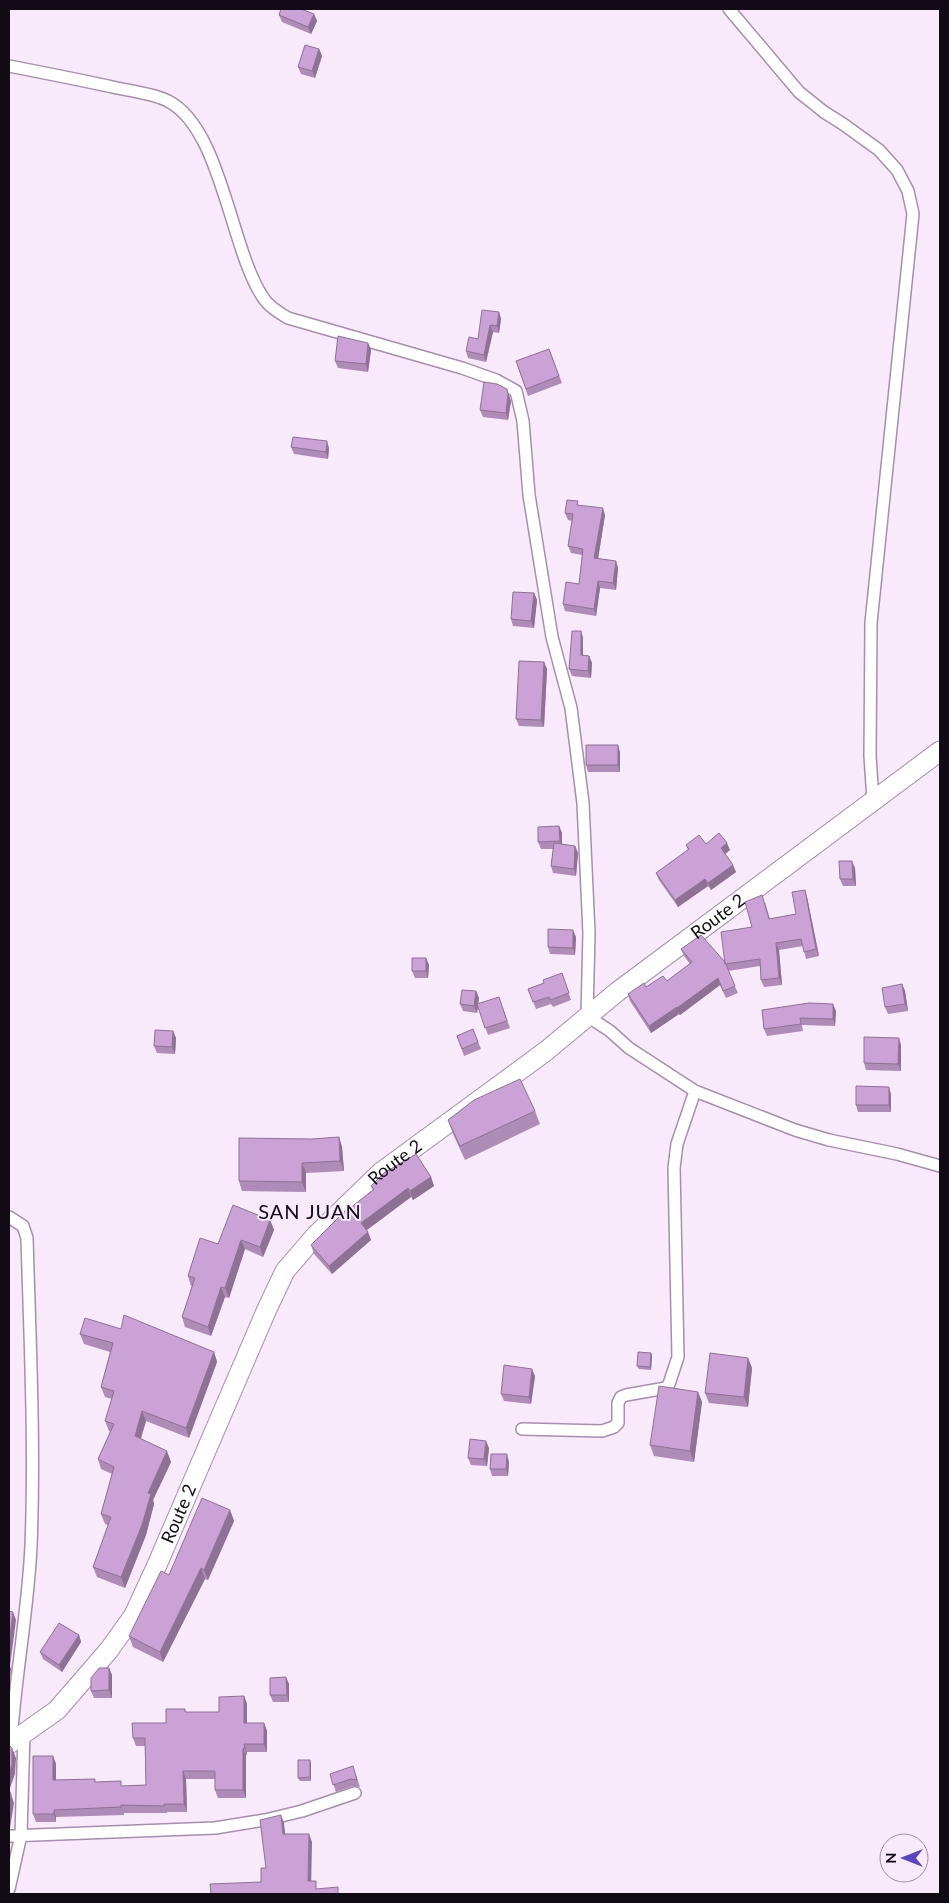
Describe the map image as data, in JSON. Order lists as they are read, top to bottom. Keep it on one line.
{"streets":{"highway":["Route 2"]},"districts":["SAN JUAN"],"north":"left"}
